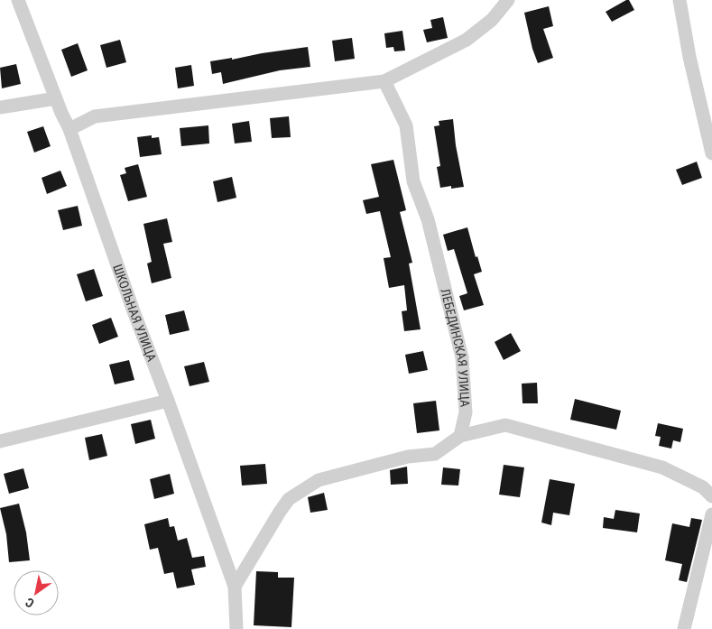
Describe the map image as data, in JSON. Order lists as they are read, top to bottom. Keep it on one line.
{"streets":{"street":["ШКОЛЬНАЯ УЛИЦА","ЛЕБЕДИНСКАЯ УЛИЦА"]},"north":"bottom left"}
